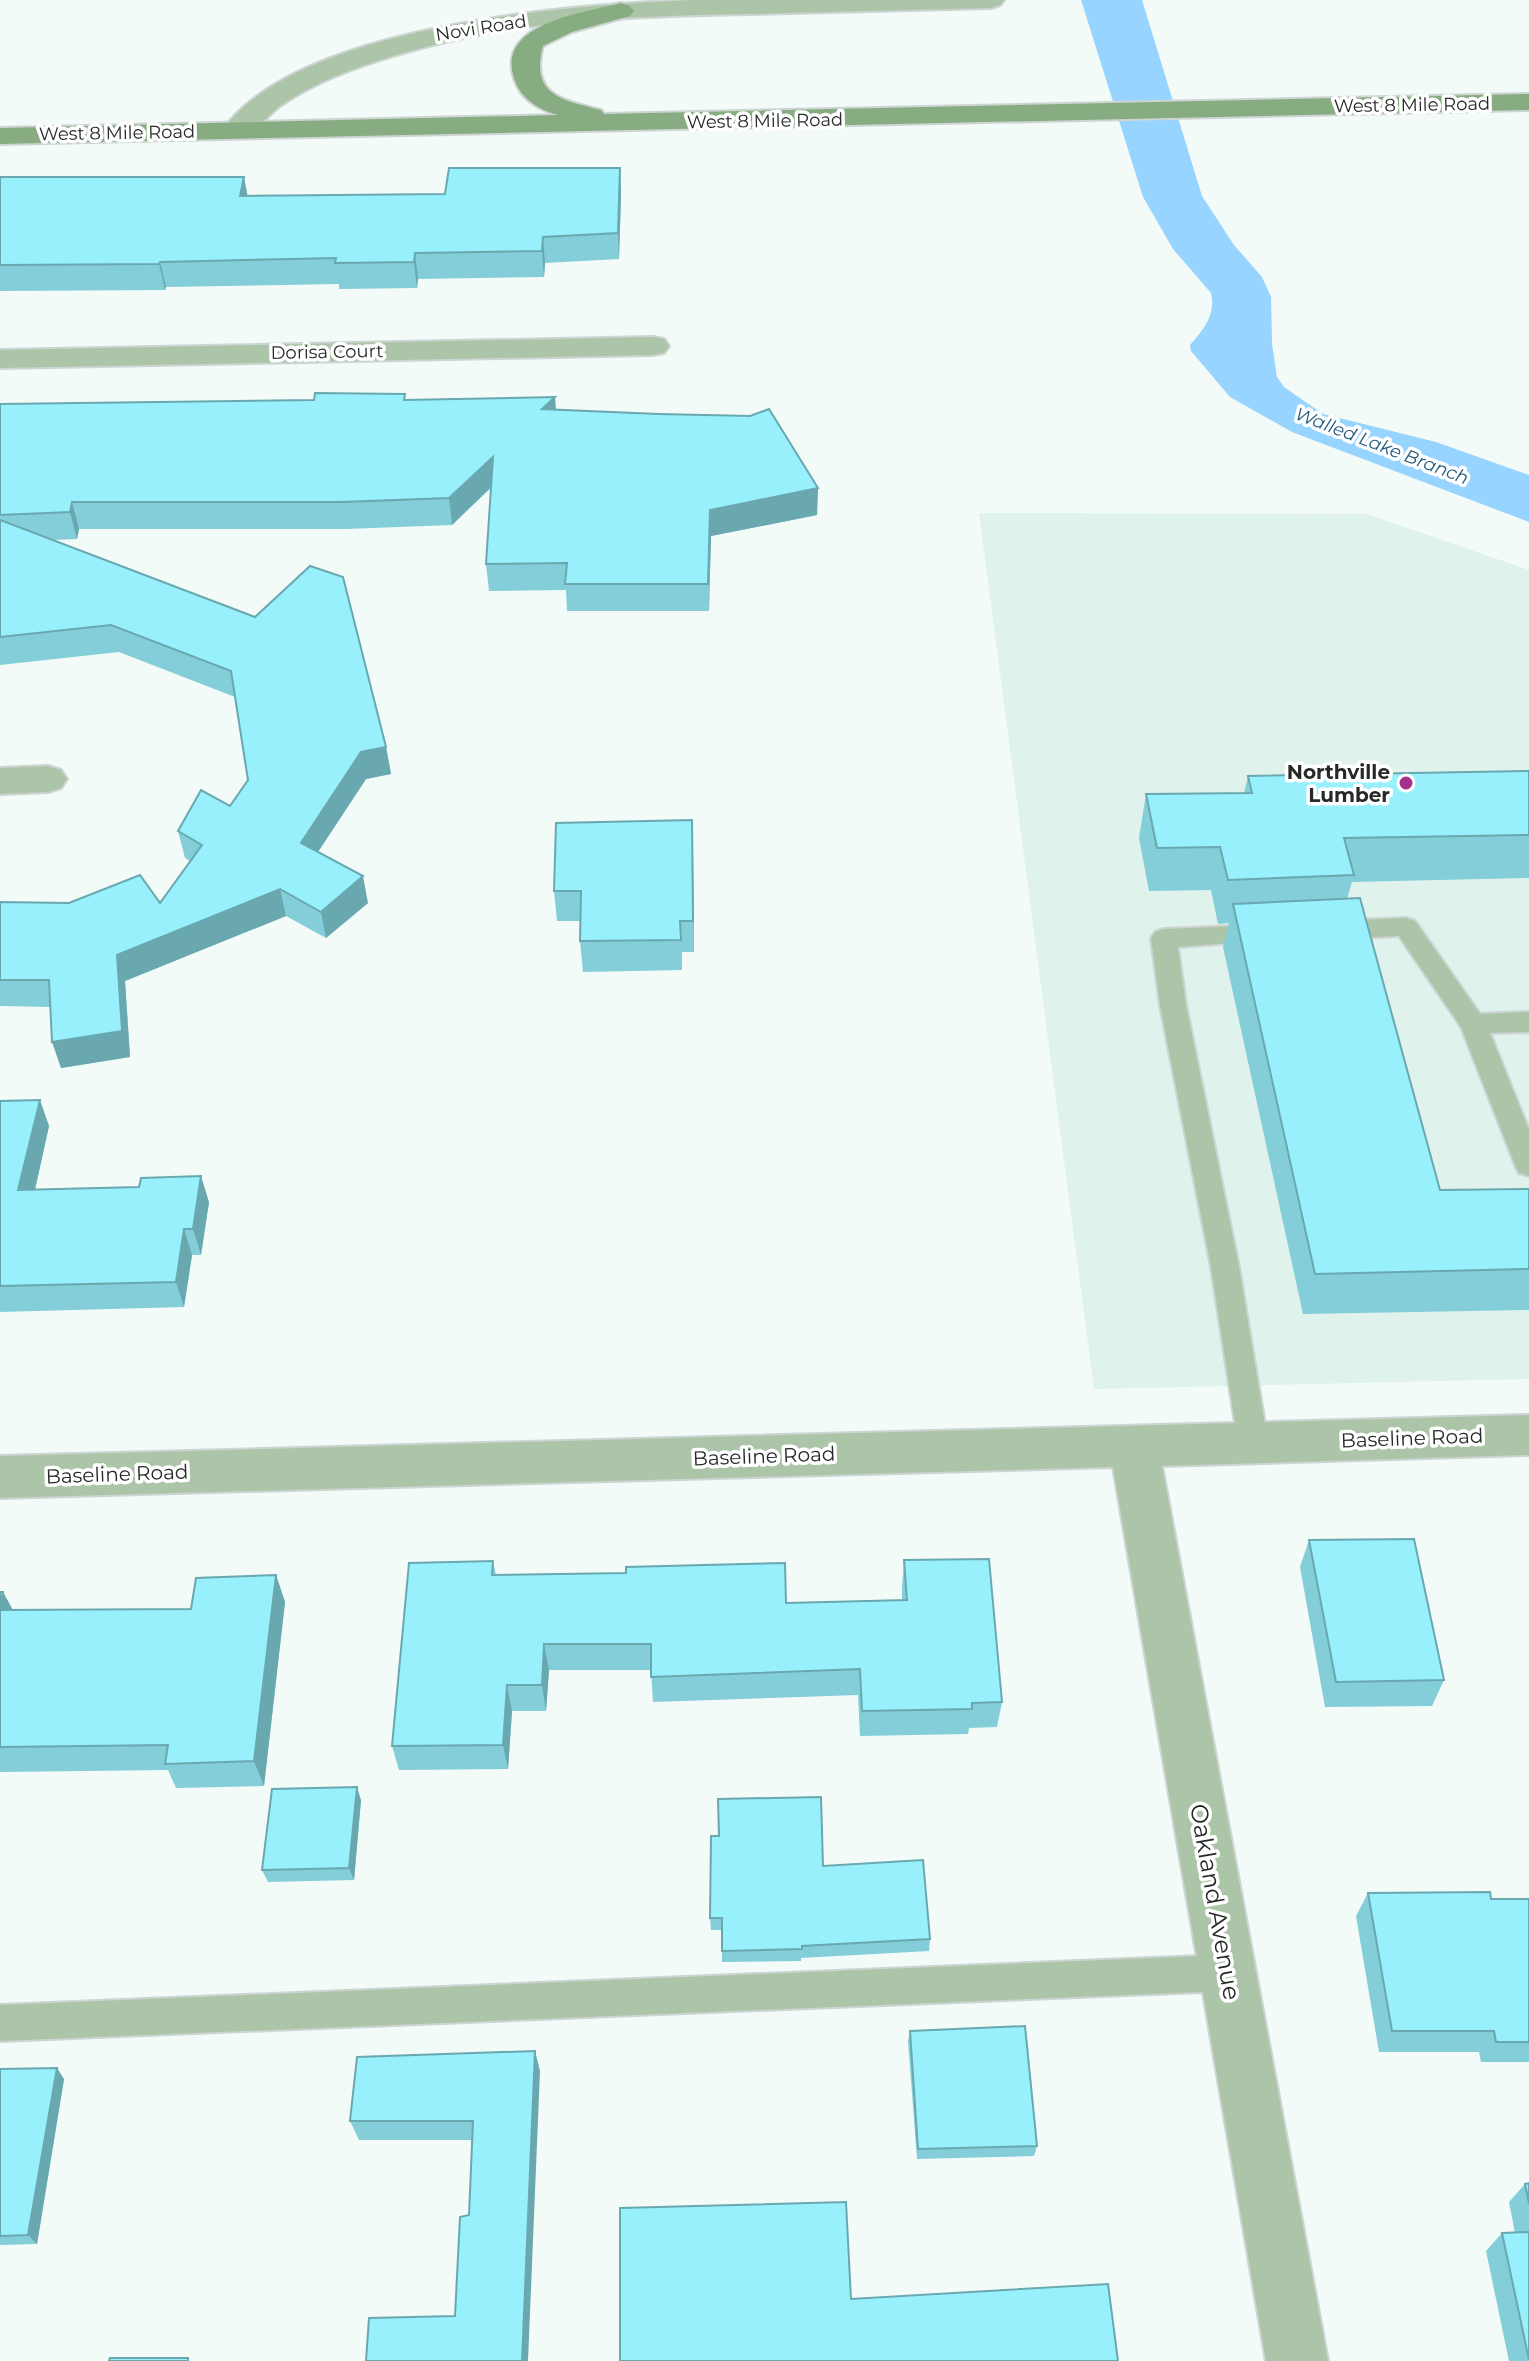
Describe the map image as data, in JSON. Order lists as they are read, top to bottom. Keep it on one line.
{"streets":{"main road":["West 8 Mile Road"],"street":["Novi Road","Dorisa Court","Baseline Road","Oakland Avenue"]},"crossings":[["Novi Road","West 8 Mile Road"],["Baseline Road","Oakland Avenue"]],"water":["Walled Lake Branch"],"places":["Northville Lumber"]}
